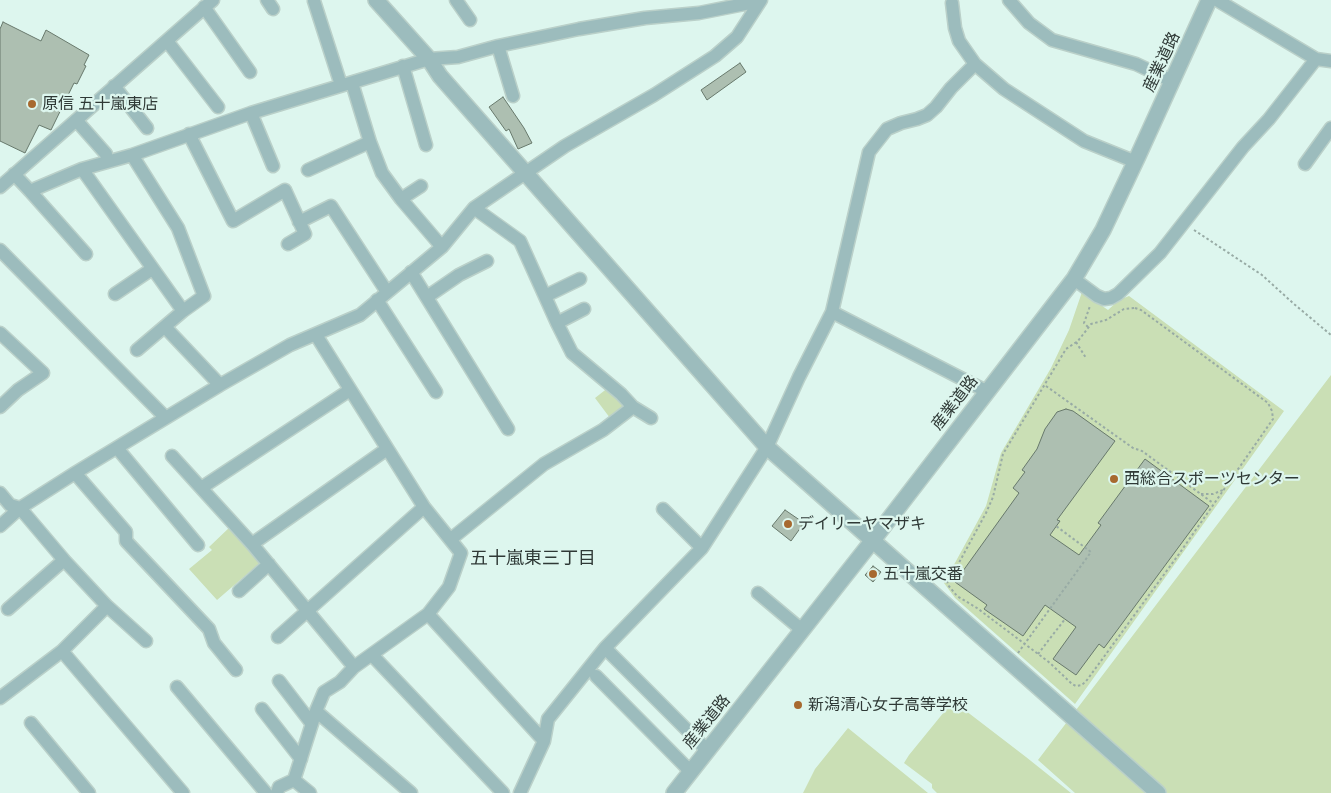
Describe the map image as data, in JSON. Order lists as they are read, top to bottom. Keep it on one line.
{"streets":{"street":["産業道路"]},"districts":["五十嵐東三丁目"],"places":["原信 五十嵐東店","西総合スポーツセンター","デイリーヤマザキ","五十嵐交番","新潟清心女子高等学校"]}
